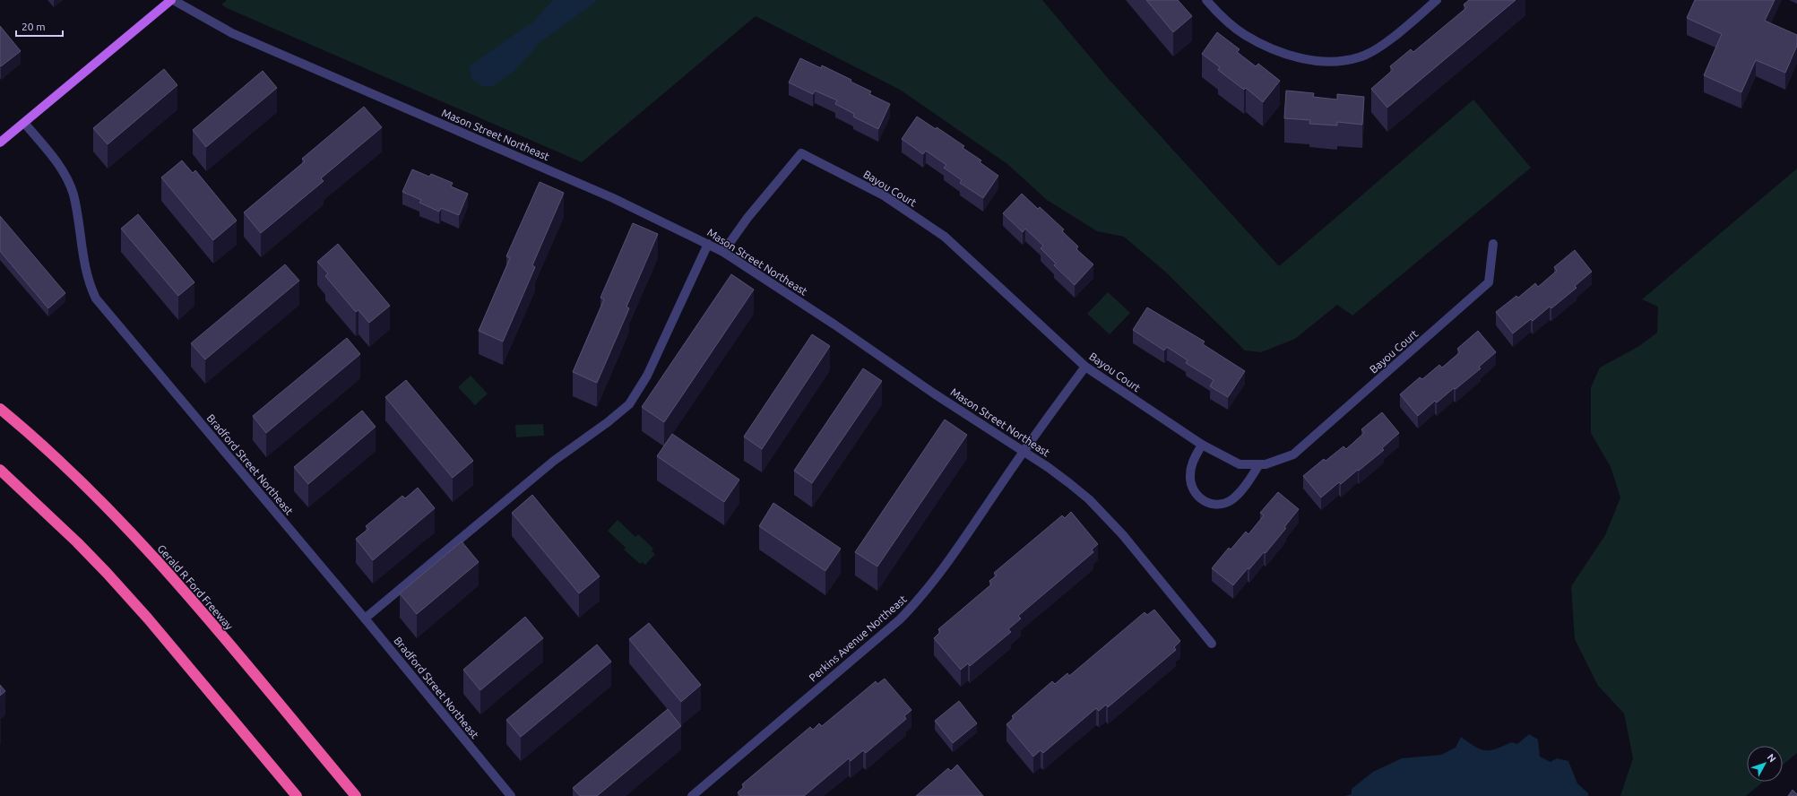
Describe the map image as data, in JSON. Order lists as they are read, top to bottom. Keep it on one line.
{"streets":{"highway":["Gerald R Ford Freeway"],"street":["Mason Street Northeast","Bayou Court","Bradford Street Northeast","Perkins Avenue Northeast"]},"crossings":[["Mason Street Northeast","Bayou Court"],["Mason Street Northeast","Perkins Avenue Northeast"],["Bayou Court","Perkins Avenue Northeast"]],"scale_bar":"20 m","north":"top right"}
